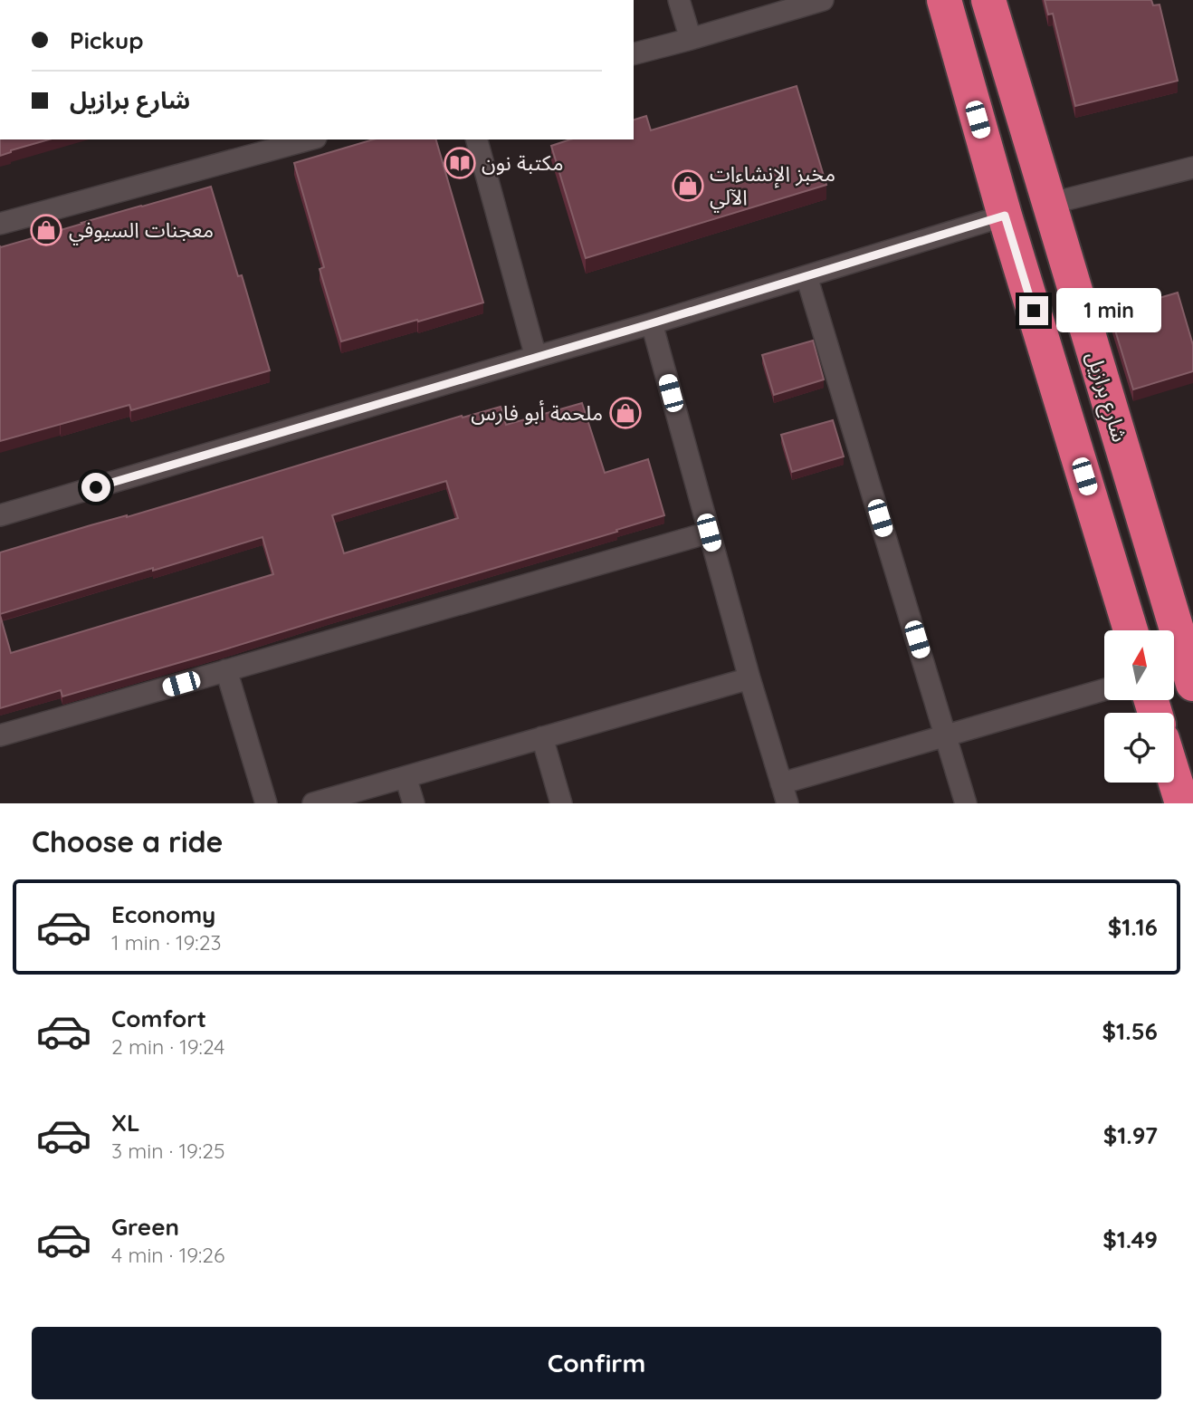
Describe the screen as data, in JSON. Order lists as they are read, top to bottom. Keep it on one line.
{"streets":{"highway":["شارع برازيل"]},"places":{"library":["مكتبة نون"],"shop":["مخبز الإنشاءات الآلي","معجنات السيوفي","ملحمة أبو فارس"]},"north":"top","page":{"banner":["Pickup","شارع برازيل"],"bubble":"1 min","heading":"Choose a ride","list":[{"name":"Economy","note":"1 min · 19:23","value":"$1.16"},{"name":"Comfort","note":"2 min · 19:24","value":"$1.56"},{"name":"XL","note":"3 min · 19:25","value":"$1.97"},{"name":"Green","note":"4 min · 19:26","value":"$1.49"}],"buttons":"Confirm"}}
